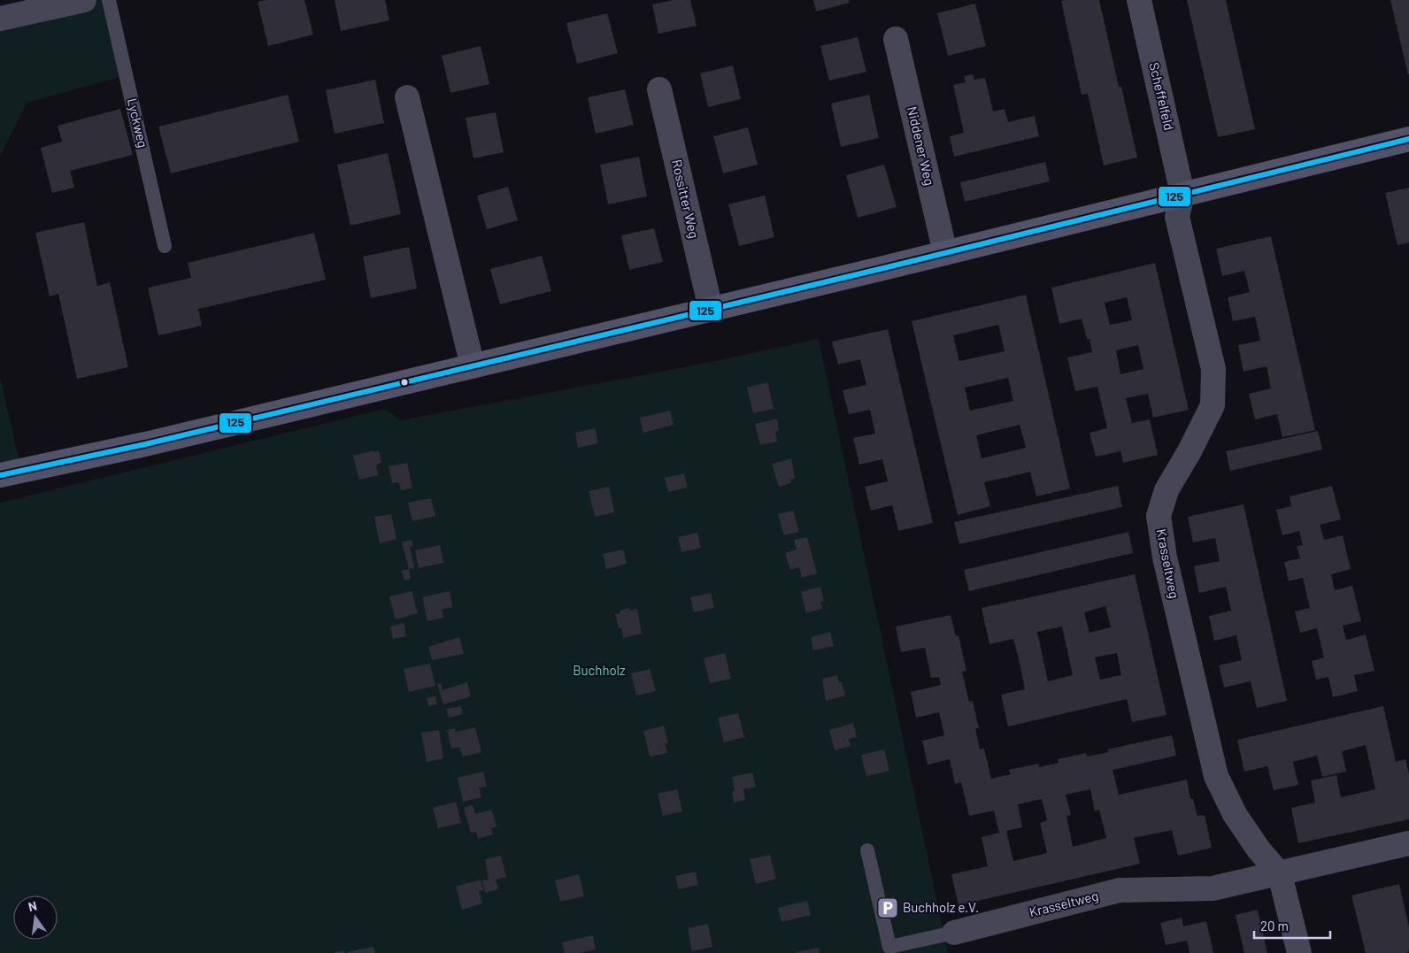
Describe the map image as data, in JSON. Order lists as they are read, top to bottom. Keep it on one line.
{"streets":{"street":["Scheffelfeld","Niddener Weg","Rossitter Weg","Krasseltweg"],"lane":["Lyckweg"]},"crossings":[["Scheffelfeld","Krasseltweg"]],"parks":["Buchholz"],"places":{"parking":["Buchholz e.V."]},"lines":["transit line 125"],"scale_bar":"20 m","north":"top"}
